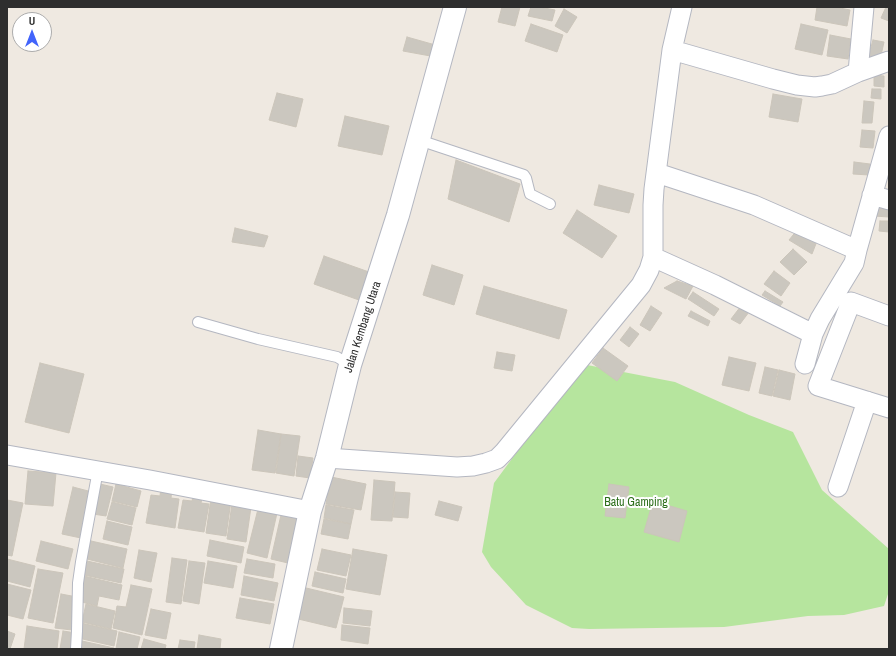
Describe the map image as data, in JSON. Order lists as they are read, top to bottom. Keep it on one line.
{"streets":{"street":["Jalan Kembang Utara"]},"parks":["Batu Gamping"],"north":"top"}
